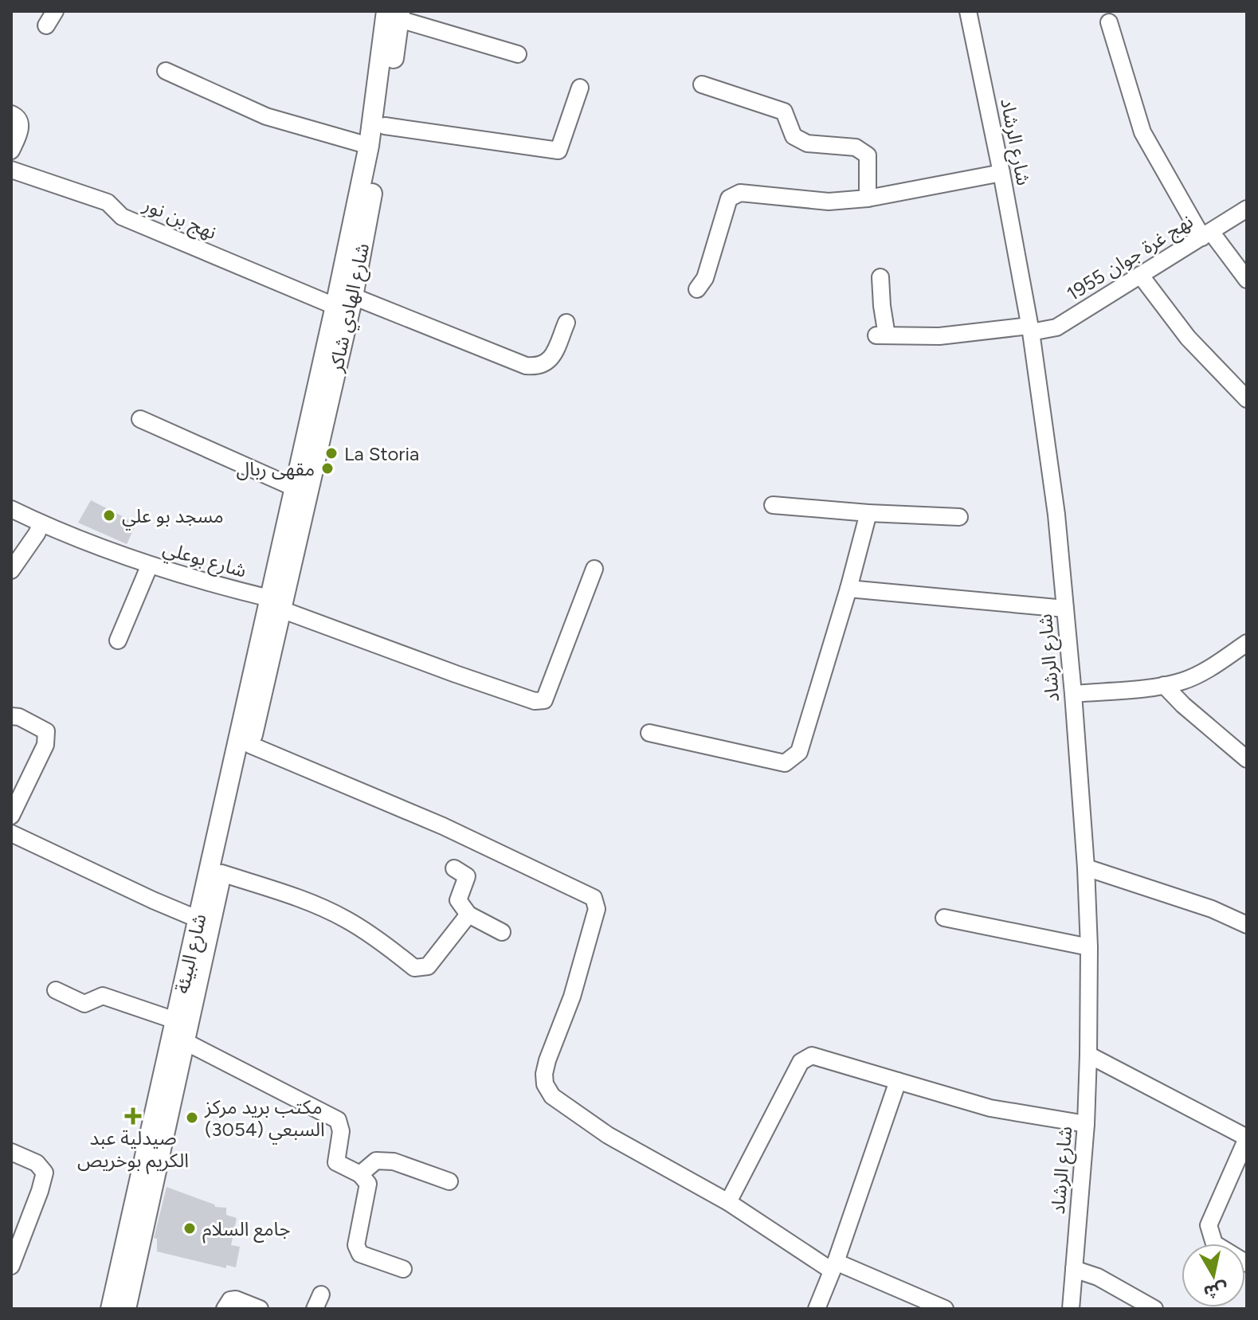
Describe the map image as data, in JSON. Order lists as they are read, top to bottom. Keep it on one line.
{"streets":{"main road":["شارع الهادي شاكر","شارع البيئة"],"street":["شارع الرشاد","نهج بن نور","نهج غرة جوان 1955","شارع بوعلي"]},"crossings":[["شارع الرشاد","نهج غرة جوان 1955"],["نهج بن نور","شارع الهادي شاكر"],["شارع الهادي شاكر","شارع بوعلي"],["شارع الهادي شاكر","شارع البيئة"],["شارع بوعلي","شارع البيئة"]],"places":{"other":["La Storia","مقهى ربال","مسجد بو علي","مكتب بريد مركز السبعي (3054)","جامع السلام"],"health":["صيدلية عبد الكريم بوخريص"]},"north":"bottom"}
